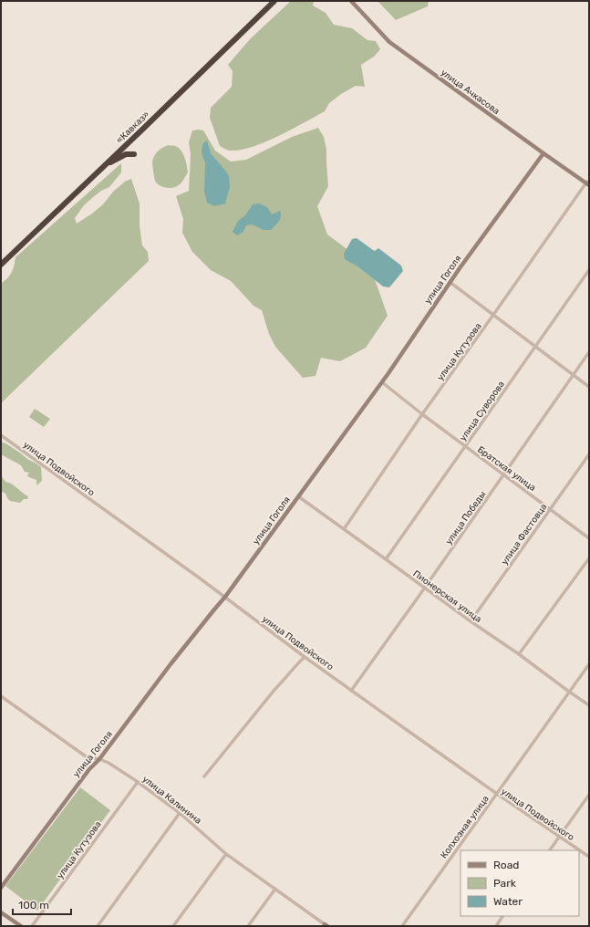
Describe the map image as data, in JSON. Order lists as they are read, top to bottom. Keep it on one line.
{"streets":{"highway":["«Кавказ»"],"main road":["улица Ачкасова","улица Гоголя"],"street":["улица Кутузова","улица Суворова","улица Подвойского","Братская улица","улица Победы","улица Фастовца","Пионерская улица","улица Калинина","Колхозная улица"]},"crossings":[["улица Ачкасова","улица Гоголя"],["улица Ачкасова","улица Кутузова"],["улица Гоголя","улица Подвойского"],["улица Гоголя","Братская улица"],["улица Гоголя","Пионерская улица"],["улица Гоголя","улица Калинина"],["улица Кутузова","Братская улица"],["улица Кутузова","Пионерская улица"],["улица Кутузова","улица Калинина"],["улица Суворова","Братская улица"],["улица Суворова","Пионерская улица"],["улица Подвойского","улица Победы"],["улица Подвойского","Колхозная улица"],["Братская улица","улица Победы"],["Братская улица","улица Фастовца"],["улица Победы","Пионерская улица"],["улица Фастовца","Пионерская улица"],["Пионерская улица","Колхозная улица"]],"legend":["Road","Park","Water"],"scale_bar":"100 m"}
